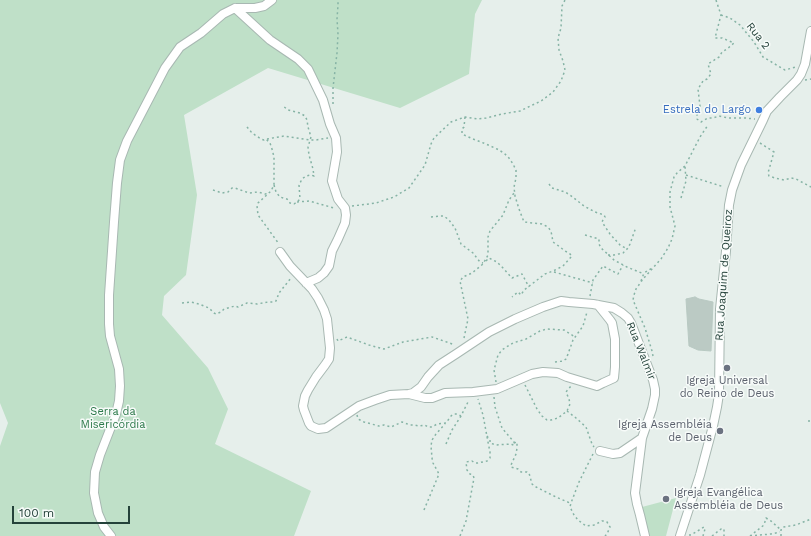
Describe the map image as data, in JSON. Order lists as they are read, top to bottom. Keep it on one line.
{"streets":{"street":["Rua Joaquim de Queiroz","Rua Walmir"],"path":["Rua 2"]},"crossings":[["Rua 2","Rua Joaquim de Queiroz"]],"parks":["Serra da Misericórdia"],"places":["Estrela do Largo","Igreja Universal do Reino de Deus","Igreja Assembléia de Deus","Igreja Evangélica Assembléia de Deus"],"scale_bar":"100 m"}
